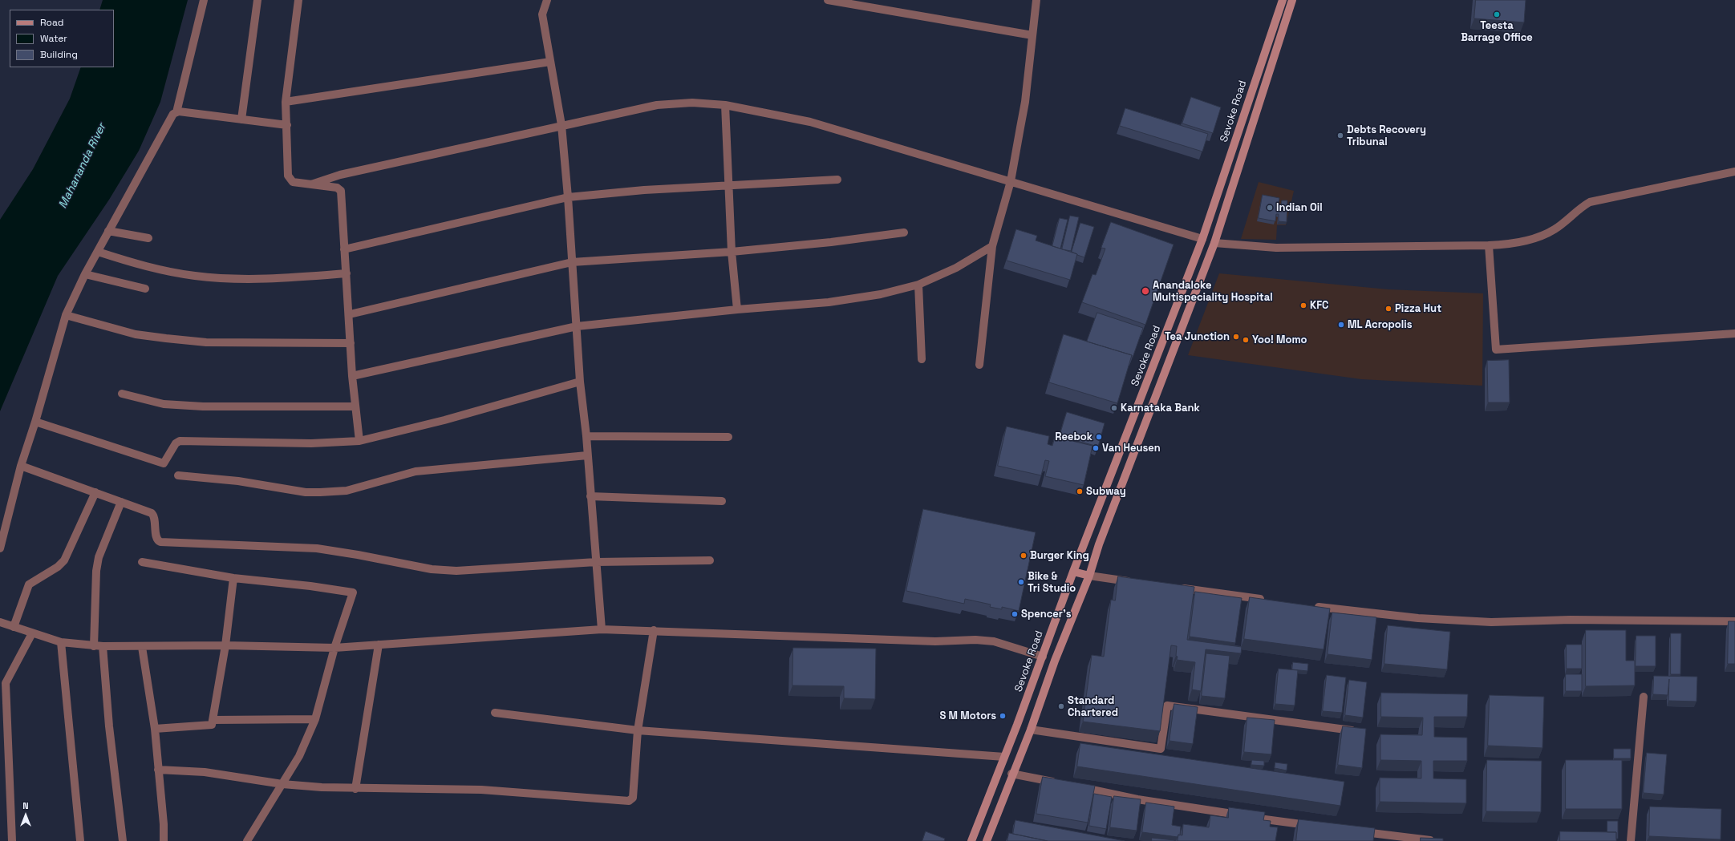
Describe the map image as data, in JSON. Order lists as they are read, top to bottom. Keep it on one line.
{"streets":{"main road":["Sevoke Road"]},"water":["Mahananda River"],"places":["Teesta Barrage Office","Debts Recovery Tribunal","Indian Oil","Anandaloke Multispeciality Hospital","KFC","Pizza Hut","ML Acropolis","Tea Junction","Yoo! Momo","Karnataka Bank","Reebok","Van Heusen","Subway","Burger King","Bike & Tri Studio","Spencer's","Standard Chartered","S M Motors"],"legend":["Road","Water","Building"],"north":"top"}
